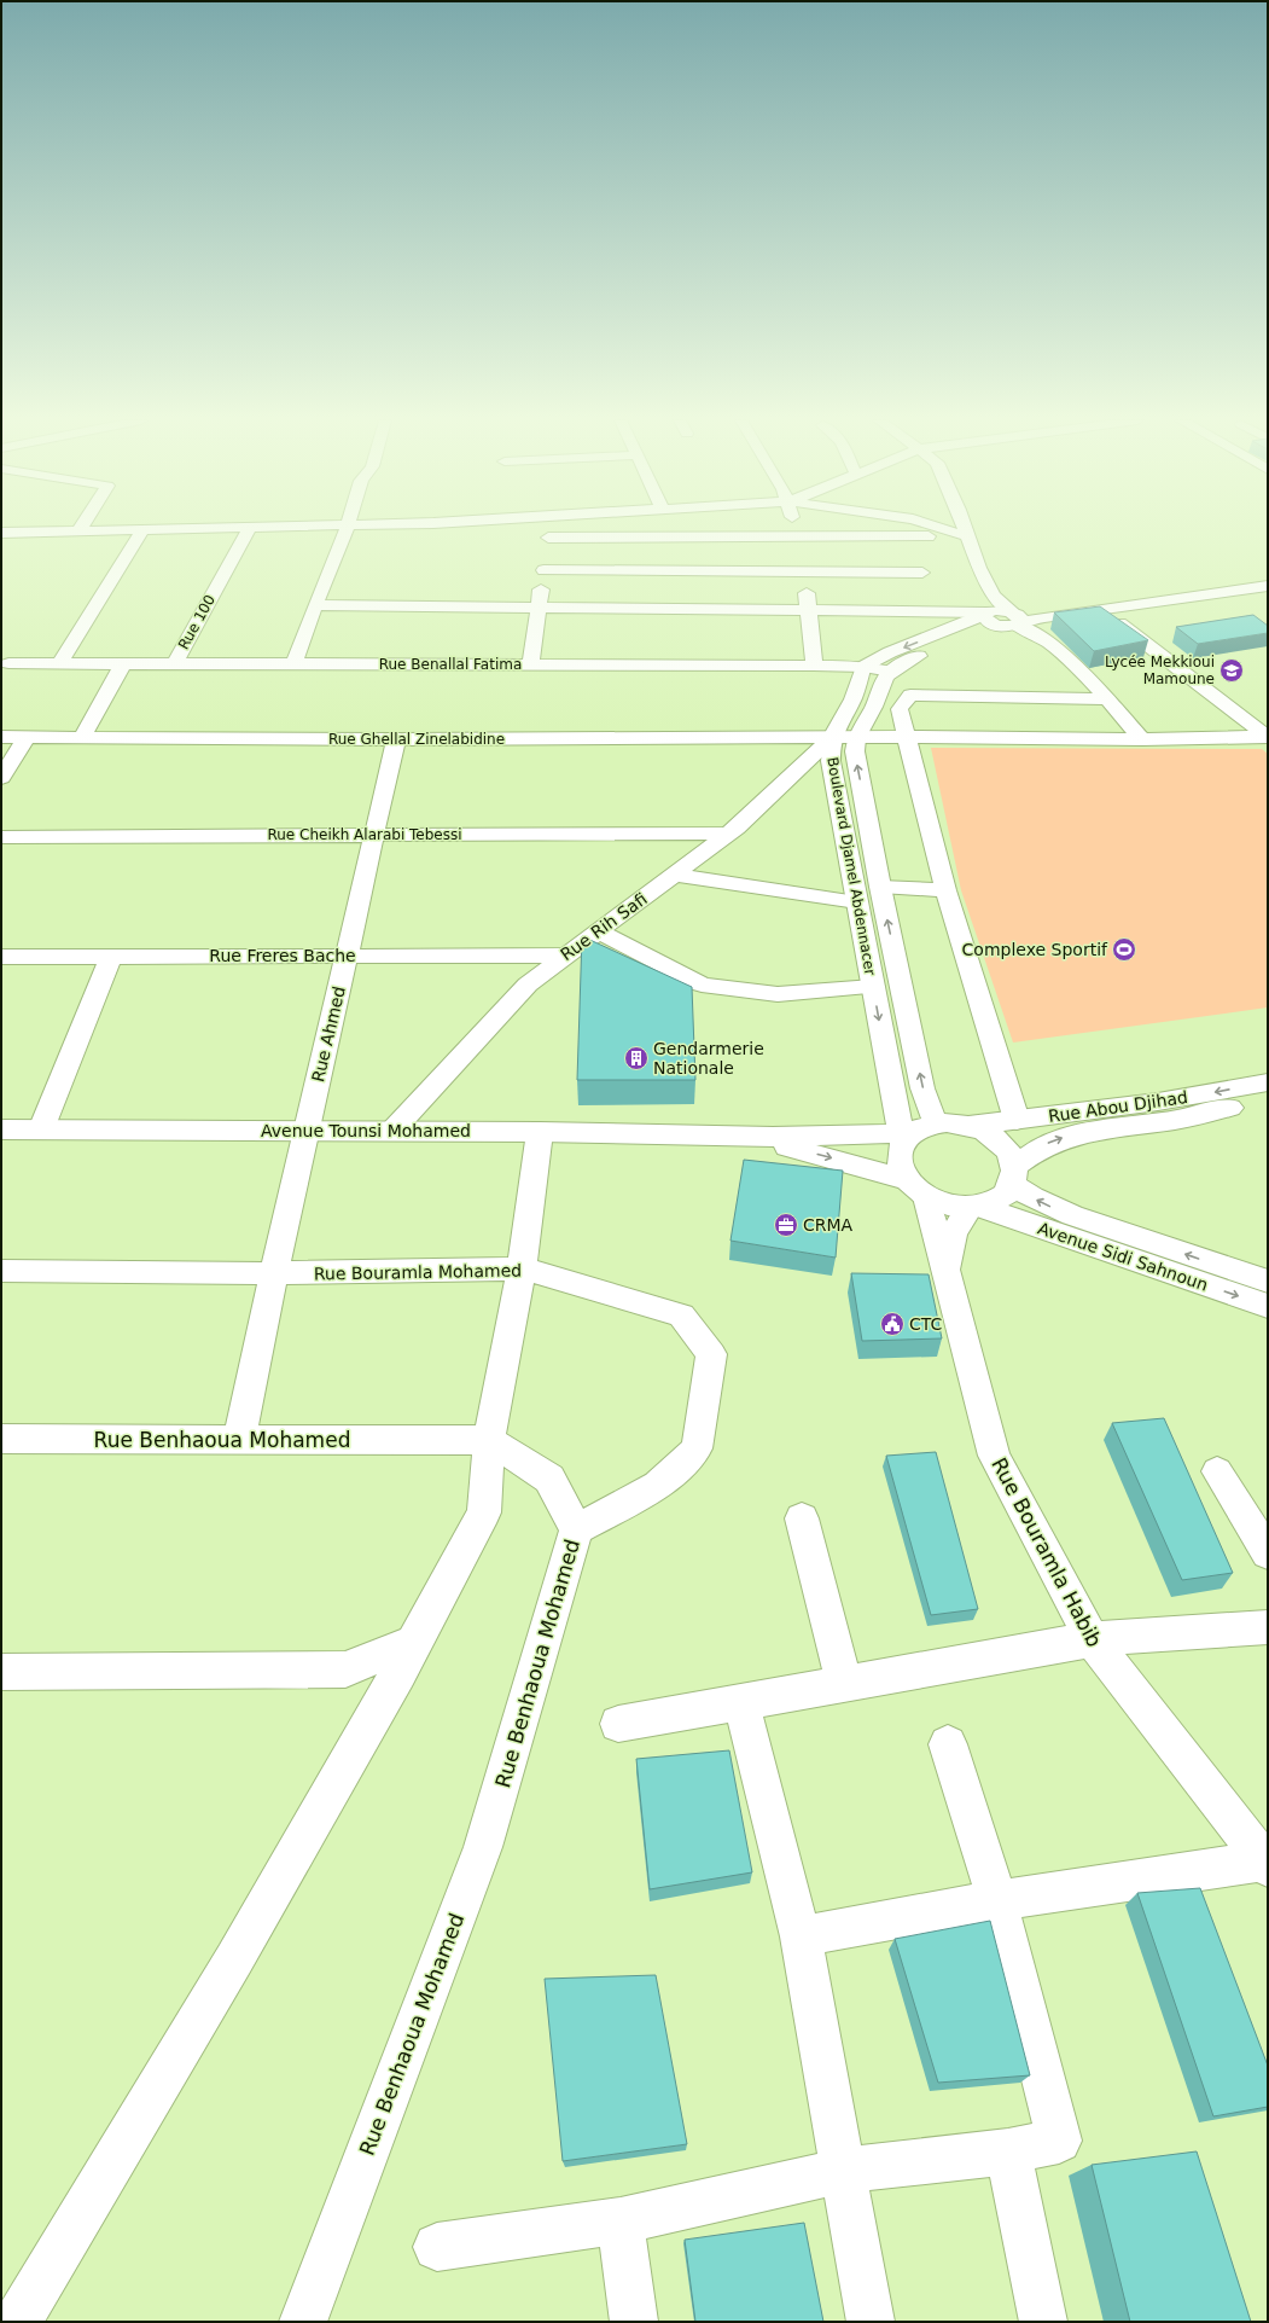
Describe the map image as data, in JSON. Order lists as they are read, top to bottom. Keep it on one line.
{"streets":{"street":["Rue 100","Rue Benallal Fatima","Rue Ghellal Zinelabidine","Rue Cheikh Alarabi Tebessi","Boulevard Djamel Abdennacer","Rue Rih Safi","Rue Freres Bache","Rue Ahmed","Rue Abou Djihad","Avenue Tounsi Mohamed","Avenue Sidi Sahnoun","Rue Bouramla Mohamed","Rue Benhaoua Mohamed","Rue Bouramla Habib"]},"crossings":[["Rue 100","Rue Benallal Fatima"],["Rue Benallal Fatima","Boulevard Djamel Abdennacer"],["Rue Ghellal Zinelabidine","Boulevard Djamel Abdennacer"],["Rue Ghellal Zinelabidine","Rue Rih Safi"],["Rue Ghellal Zinelabidine","Rue Ahmed"],["Rue Cheikh Alarabi Tebessi","Rue Rih Safi"],["Rue Cheikh Alarabi Tebessi","Rue Ahmed"],["Boulevard Djamel Abdennacer","Rue Rih Safi"],["Boulevard Djamel Abdennacer","Rue Abou Djihad"],["Boulevard Djamel Abdennacer","Avenue Tounsi Mohamed"],["Boulevard Djamel Abdennacer","Avenue Sidi Sahnoun"],["Boulevard Djamel Abdennacer","Rue Bouramla Habib"],["Rue Rih Safi","Rue Freres Bache"],["Rue Rih Safi","Avenue Tounsi Mohamed"],["Rue Freres Bache","Rue Ahmed"],["Rue Ahmed","Avenue Tounsi Mohamed"],["Rue Ahmed","Rue Bouramla Mohamed"],["Rue Ahmed","Rue Benhaoua Mohamed"],["Rue Abou Djihad","Avenue Tounsi Mohamed"],["Rue Abou Djihad","Avenue Sidi Sahnoun"],["Rue Abou Djihad","Rue Bouramla Habib"],["Avenue Tounsi Mohamed","Avenue Sidi Sahnoun"],["Avenue Tounsi Mohamed","Rue Bouramla Habib"],["Avenue Sidi Sahnoun","Rue Bouramla Habib"],["Rue Bouramla Mohamed","Rue Benhaoua Mohamed"]],"places":{"school or university":["Lycée Mekkioui Mamoune"],"sports":["Complexe Sportif"],"building":["Gendarmerie Nationale"],"office":["CRMA"],"public building":["CTC"]}}
